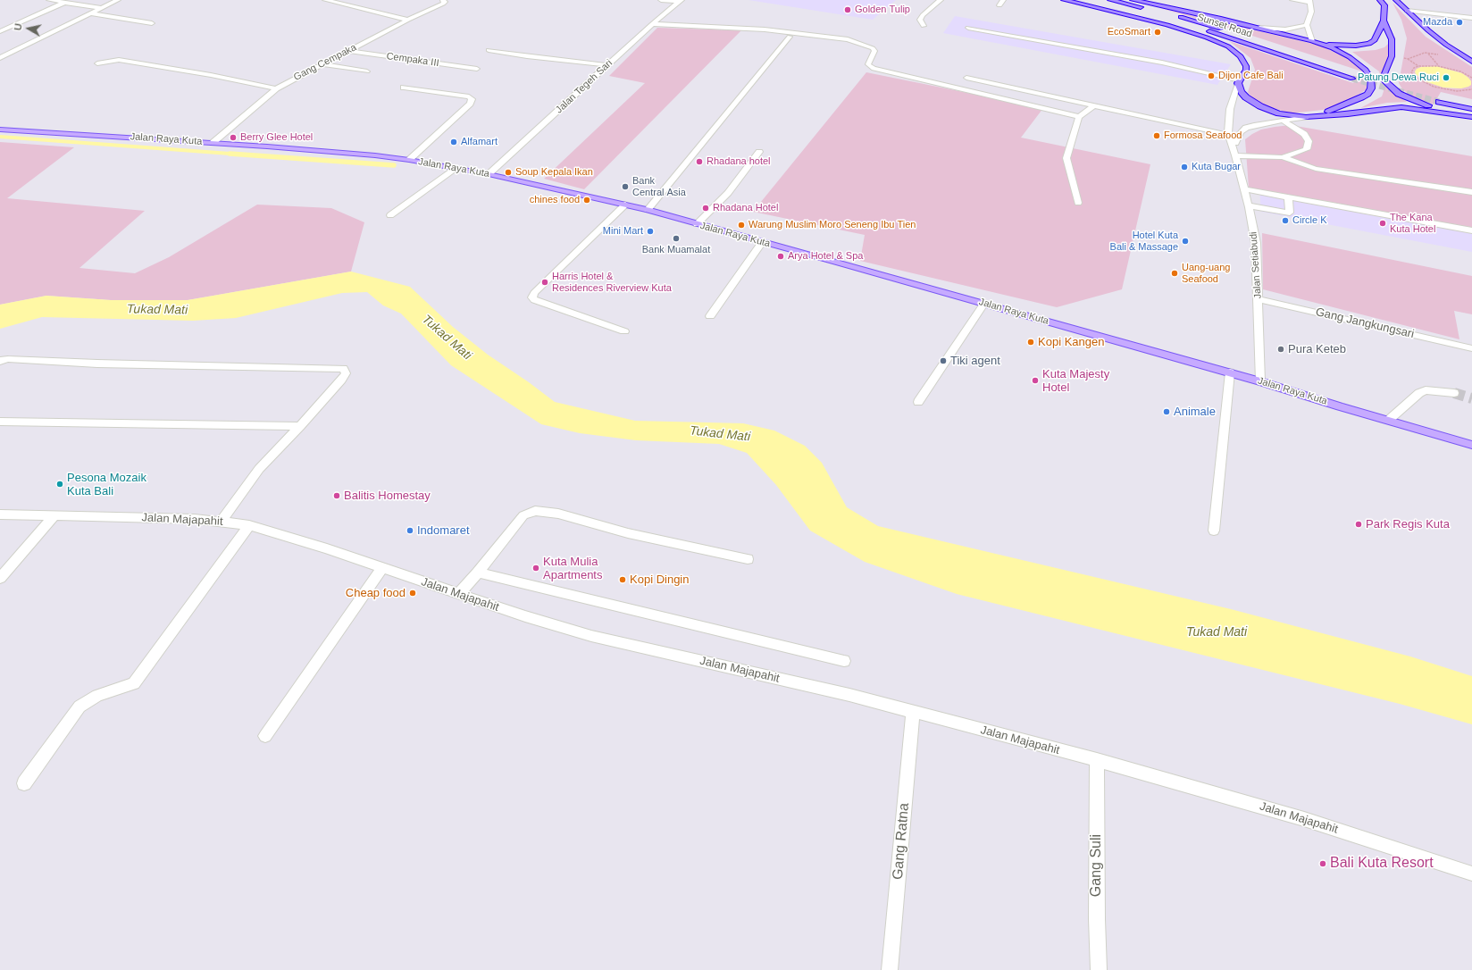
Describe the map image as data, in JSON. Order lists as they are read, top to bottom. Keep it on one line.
{"streets":{"highway":["Sunset Road"],"main road":["Jalan Raya Kuta"],"street":["Cempaka III","Gang Cempaka","Jalan Tegeh Sari","Jalan Setiabudi","Gang Jangkungsari","Jalan Majapahit","Gang Ratna","Gang Suli"]},"crossings":[["Cempaka III","Gang Cempaka"],["Gang Cempaka","Jalan Raya Kuta"],["Jalan Tegeh Sari","Jalan Raya Kuta"],["Jalan Raya Kuta","Jalan Setiabudi"],["Jalan Setiabudi","Gang Jangkungsari"],["Jalan Majapahit","Gang Ratna"],["Jalan Majapahit","Gang Suli"]],"water":["Tukad Mati"],"places":["Golden Tulip","Mazda","EcoSmart","Dijon Cafe Bali","Patung Dewa Ruci","Formosa Seafood","Berry Glee Hotel","Alfamart","Rhadana hotel","Kuta Bugar","Soup Kepala Ikan","Bank Central Asia","chines food","Rhadana Hotel","Circle K","The Kana Kuta Hotel","Warung Muslim Moro Seneng Ibu Tien","Mini Mart","Bank Muamalat","Hotel Kuta Bali & Massage","Arya Hotel & Spa","Uang-uang Seafood","Harris Hotel & Residences Riverview Kuta","Kopi Kangen","Pura Keteb","Tiki agent","Kuta Majesty Hotel","Animale","Pesona Mozaik Kuta Bali","Balitis Homestay","Park Regis Kuta","Indomaret","Kuta Mulia Apartments","Kopi Dingin","Cheap food","Bali Kuta Resort"],"north":"left"}
